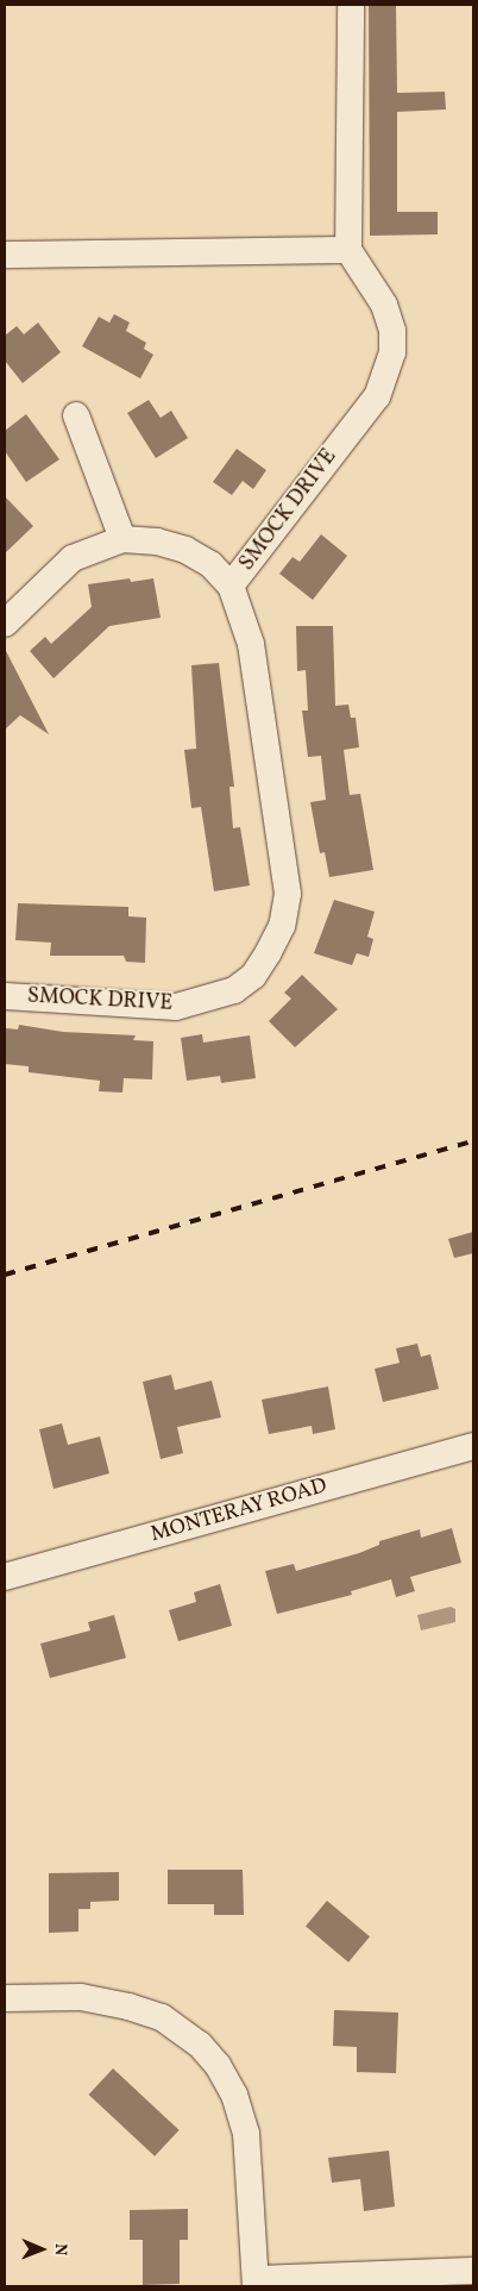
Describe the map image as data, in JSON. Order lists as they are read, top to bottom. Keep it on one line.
{"streets":{"street":["SMOCK DRIVE","MONTERAY ROAD"]},"north":"right"}
